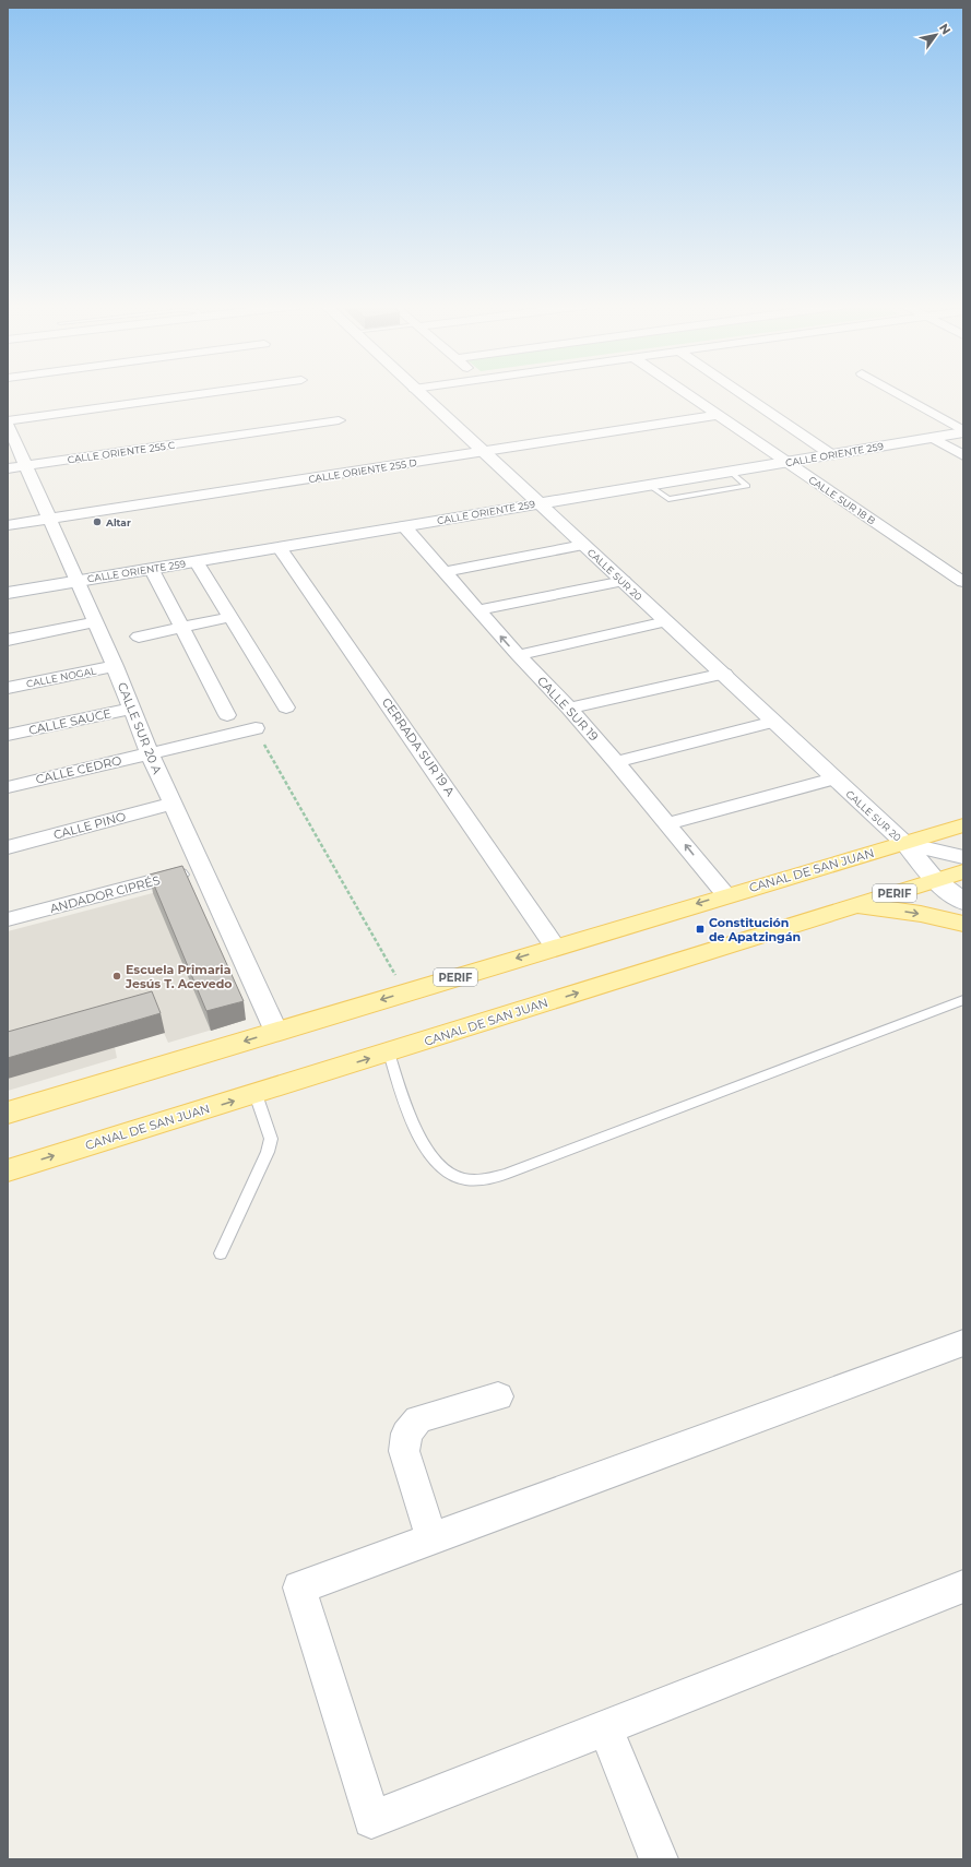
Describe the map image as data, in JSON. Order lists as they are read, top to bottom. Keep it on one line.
{"streets":{"main road":["CANAL DE SAN JUAN","PERIF"],"street":["CALLE ORIENTE 255 C","CALLE ORIENTE 259","CALLE ORIENTE 255 D","CALLE SUR 18 B","CALLE SUR 20","CALLE NOGAL","CALLE SUR 19","CALLE SAUCE","CALLE SUR 20 A","CERRADA SUR 19 A","CALLE CEDRO","CALLE PINO","ANDADOR CIPRÉS"]},"crossings":[["CALLE ORIENTE 255 C","CALLE SUR 20 A"],["CALLE ORIENTE 259","CALLE SUR 18 B"],["CALLE ORIENTE 259","CALLE SUR 20"],["CALLE ORIENTE 259","CALLE SUR 19"],["CALLE ORIENTE 259","CALLE SUR 20 A"],["CALLE ORIENTE 259","CERRADA SUR 19 A"],["CALLE ORIENTE 255 D","CALLE SUR 18 B"],["CALLE ORIENTE 255 D","CALLE SUR 20"],["CALLE ORIENTE 255 D","CALLE SUR 20 A"],["CALLE SUR 20","CANAL DE SAN JUAN"],["CALLE NOGAL","CALLE SUR 20 A"],["CALLE SUR 19","CANAL DE SAN JUAN"],["CALLE SAUCE","CALLE SUR 20 A"],["CALLE SUR 20 A","CALLE CEDRO"],["CALLE SUR 20 A","CALLE PINO"],["CALLE SUR 20 A","CANAL DE SAN JUAN"],["CALLE SUR 20 A","ANDADOR CIPRÉS"],["CERRADA SUR 19 A","CANAL DE SAN JUAN"]],"places":{"other":["Altar","Escuela Primaria Jesús T. Acevedo"],"transit":["Constitución de Apatzingán"]},"north":"top right"}
